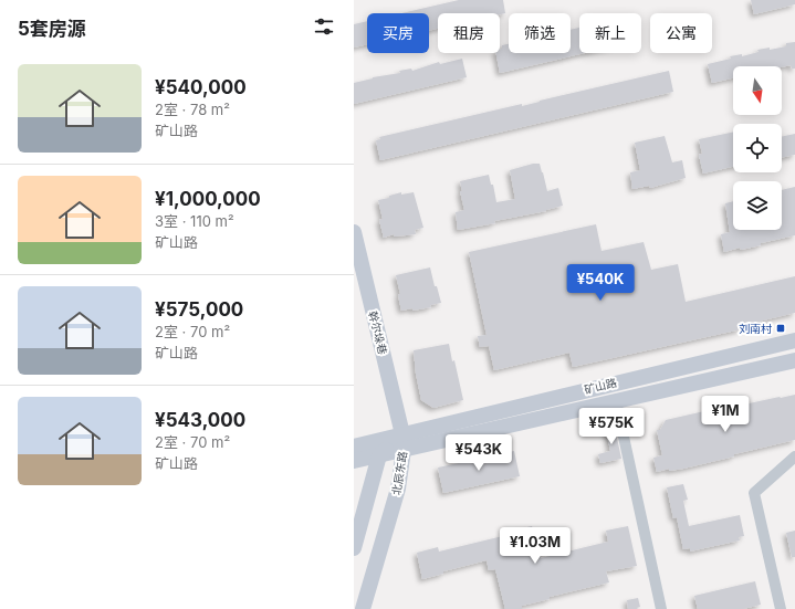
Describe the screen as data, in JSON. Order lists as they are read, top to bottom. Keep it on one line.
{"streets":{"main road":["幹尔垛巷","矿山路","北辰东路"]},"crossings":[["幹尔垛巷","矿山路"],["幹尔垛巷","北辰东路"],["矿山路","北辰东路"]],"places":{"transit":["刘南村"]},"north":"bottom","page":{"heading":"5套房源","chip":["买房","租房","筛选","新上","公寓"],"list":[{"name":"¥540,000","note":"2室 · 78 m² · 矿山路"},{"name":"¥1,000,000","note":"3室 · 110 m² · 矿山路"},{"name":"¥575,000","note":"2室 · 70 m² · 矿山路"},{"name":"¥543,000","note":"2室 · 70 m² · 矿山路"}],"price":["¥540K","¥1M","¥575K","¥543K","¥1.03M"]}}
